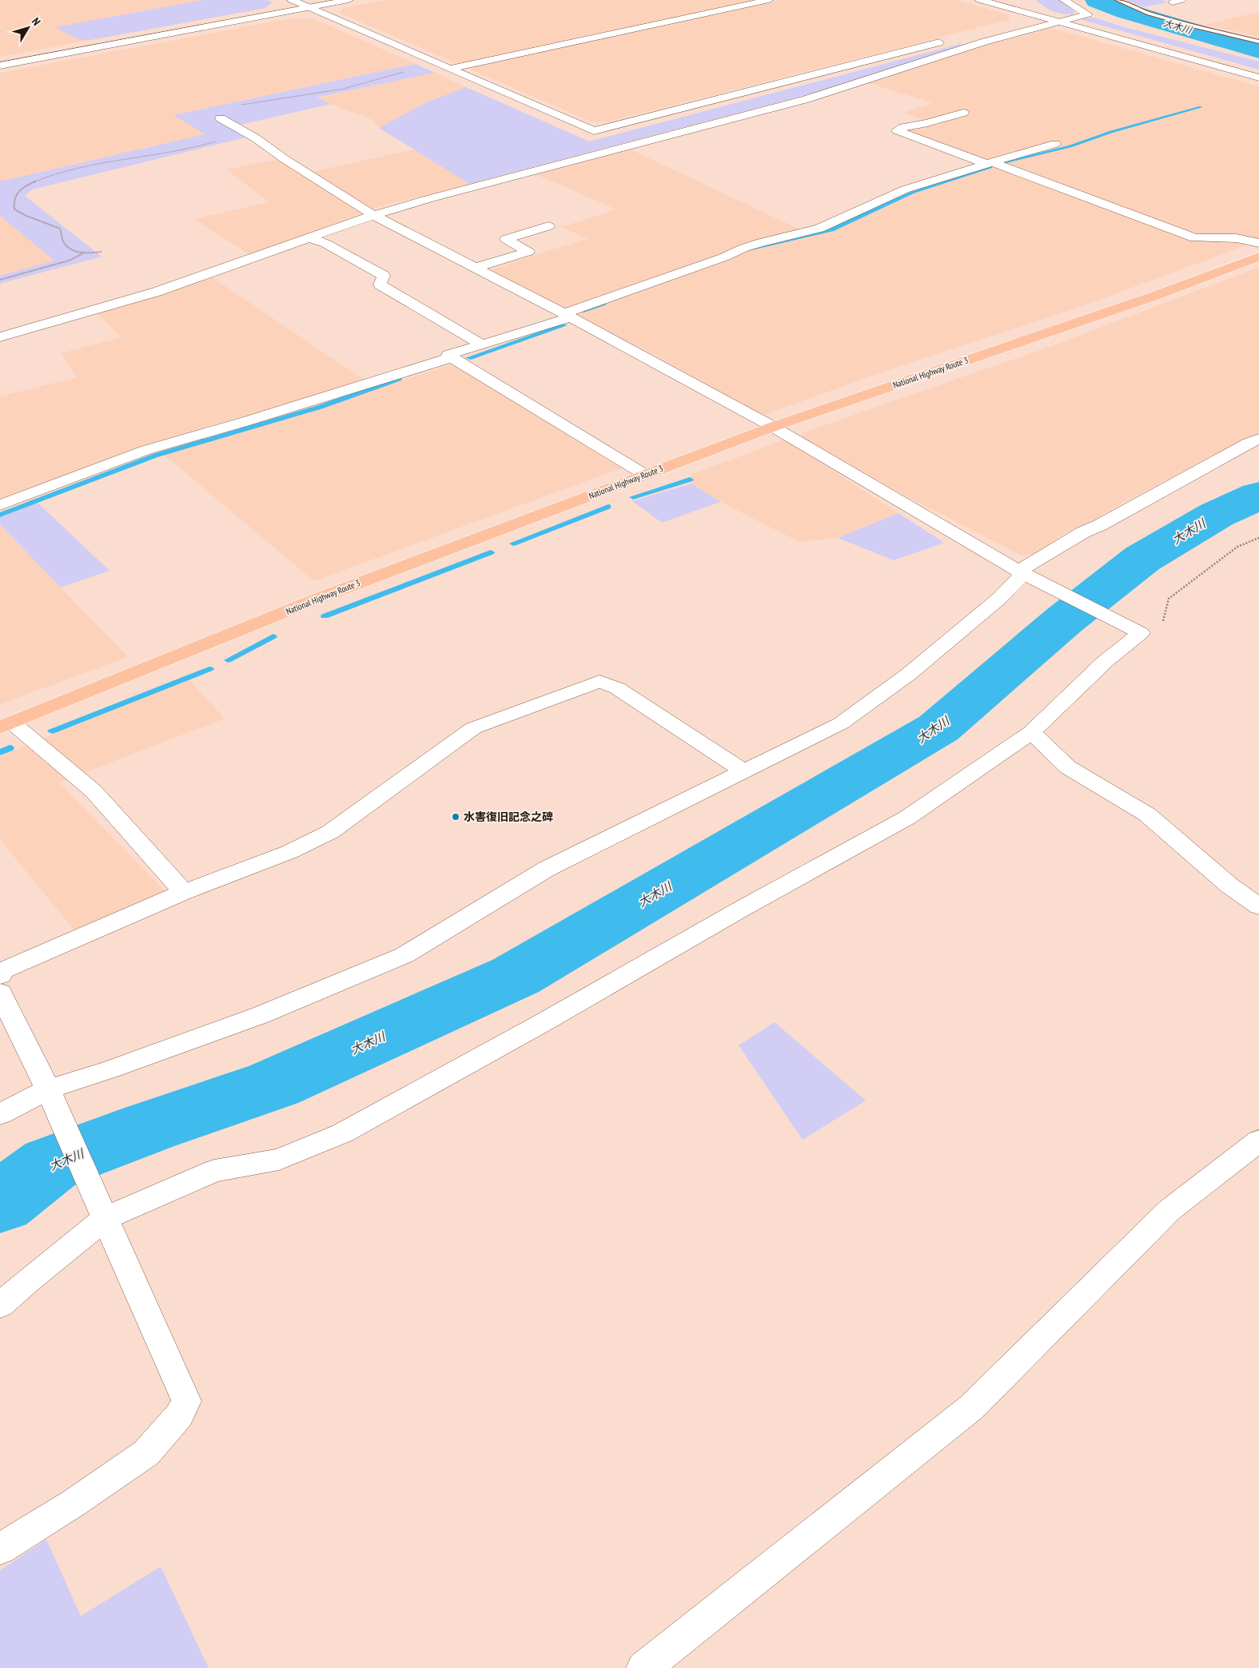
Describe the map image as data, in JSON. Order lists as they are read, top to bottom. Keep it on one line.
{"streets":{"highway":["National Highway Route 3"]},"water":["大木川"],"places":["水害復旧記念之碑"],"north":"top right"}
